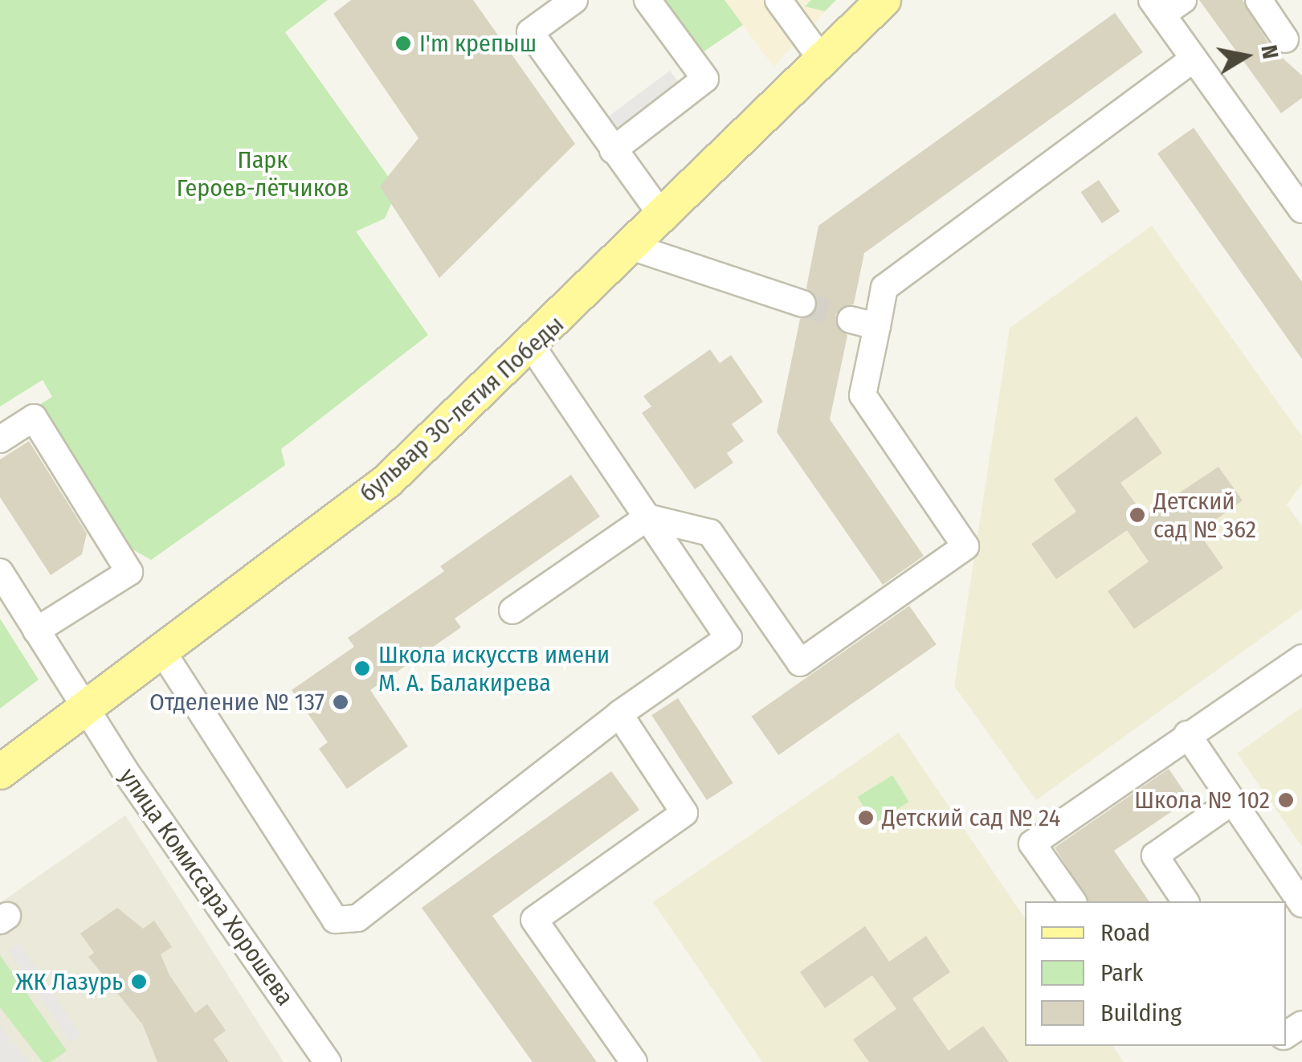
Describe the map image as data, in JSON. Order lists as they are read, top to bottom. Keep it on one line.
{"streets":{"main road":["бульвар 30-летия Победы"],"street":["улица Комиссара Хорошева"]},"crossings":[["бульвар 30-летия Победы","улица Комиссара Хорошева"]],"parks":["Парк Героев-лётчиков"],"places":["I'm крепыш","Детский сад № 362","Школа искусств имени М. А. Балакирева","Отделение № 137","Школа № 102","Детский сад № 24","ЖК Лазурь"],"legend":["Road","Park","Building"],"north":"right"}
